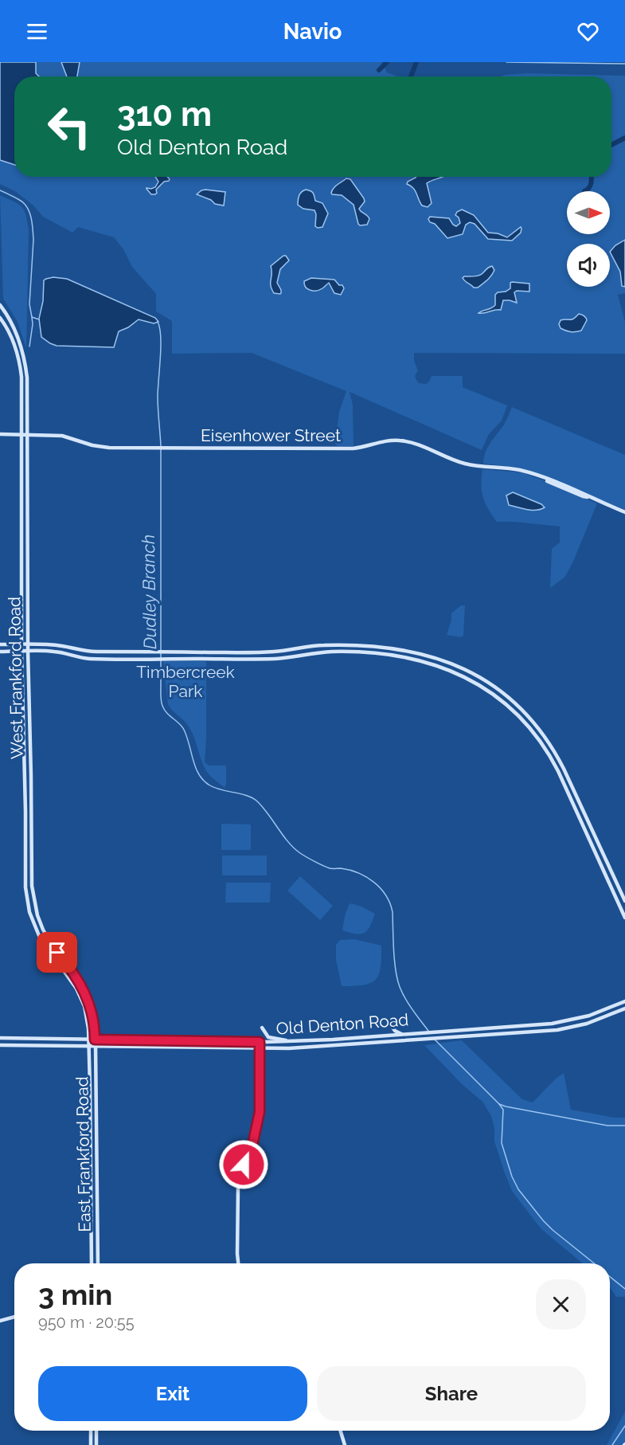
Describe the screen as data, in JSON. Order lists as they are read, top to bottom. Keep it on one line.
{"streets":{"main road":["Eisenhower Street","West Frankford Road","Old Denton Road","East Frankford Road"]},"crossings":[["Eisenhower Street","West Frankford Road"],["West Frankford Road","Old Denton Road"],["West Frankford Road","East Frankford Road"],["Old Denton Road","East Frankford Road"]],"water":["Dudley Branch"],"parks":["Timbercreek Park"],"north":"right","page":{"header":"Navio","turn":["310 m","Old Denton Road"],"heading":["3 min","950 m · 20:55"],"buttons":["Exit","Share"]}}
